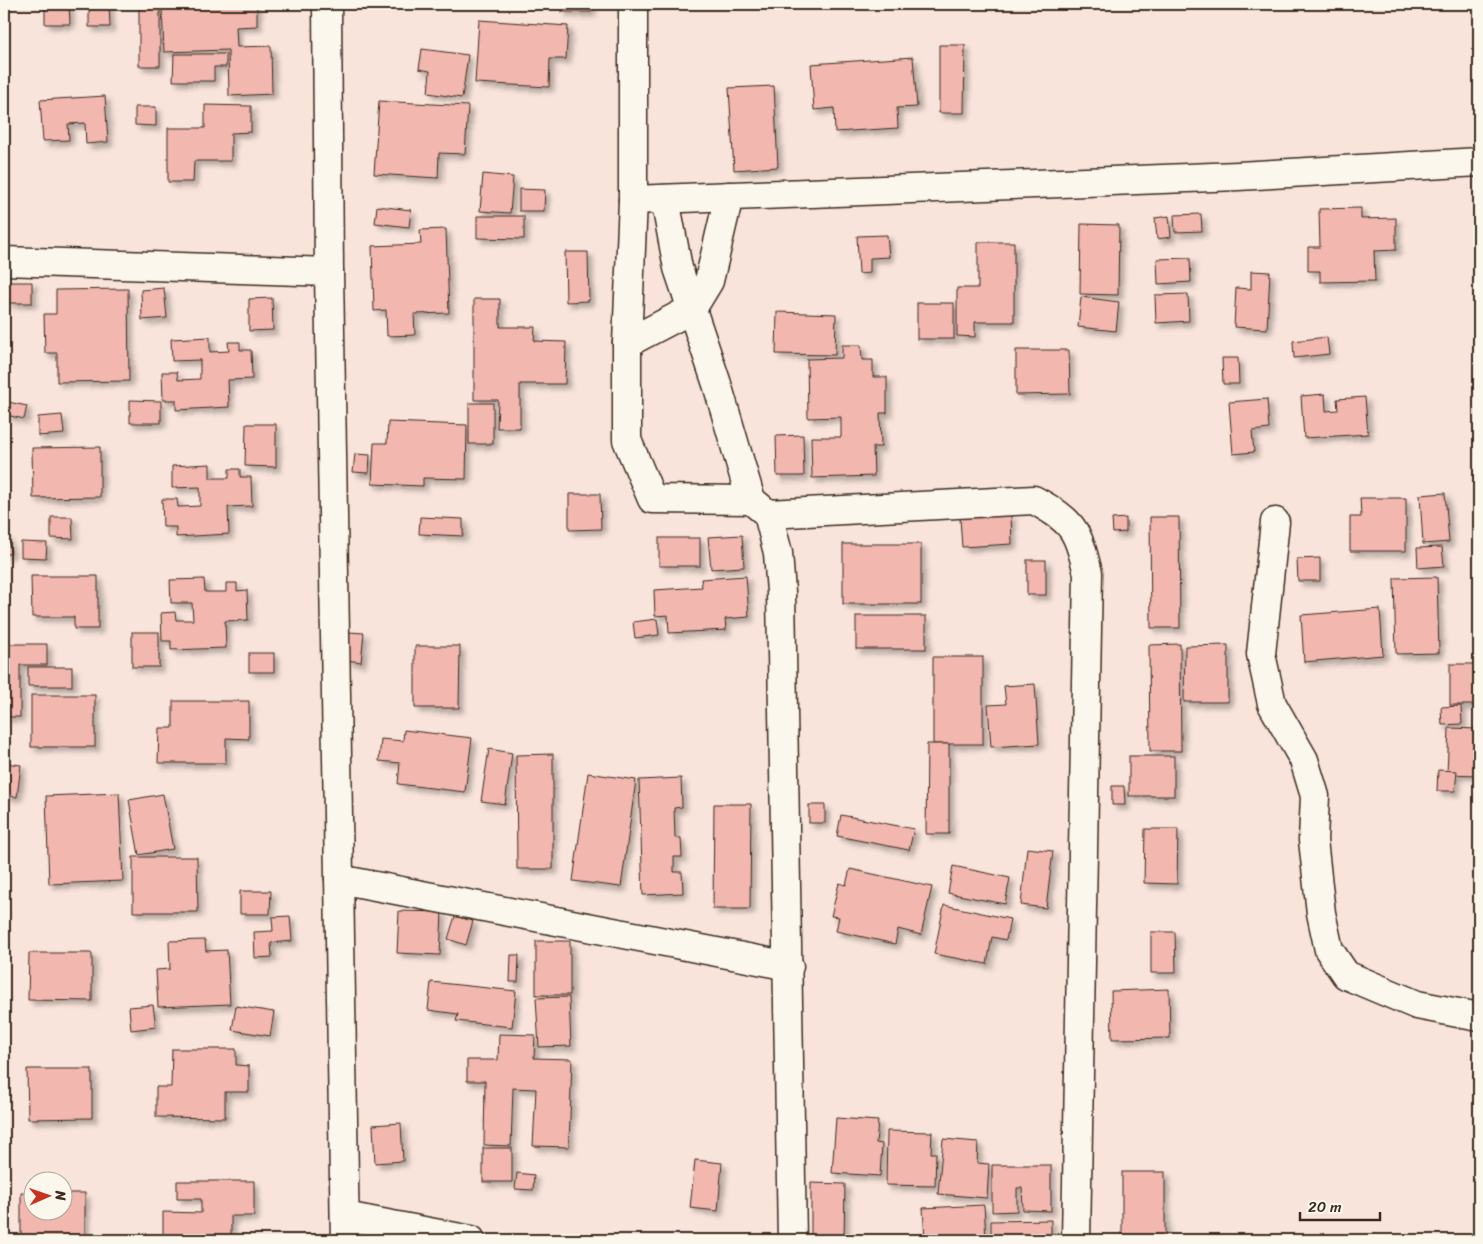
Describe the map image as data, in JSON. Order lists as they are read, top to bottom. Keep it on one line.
{"scale_bar":"20 m","north":"right"}
